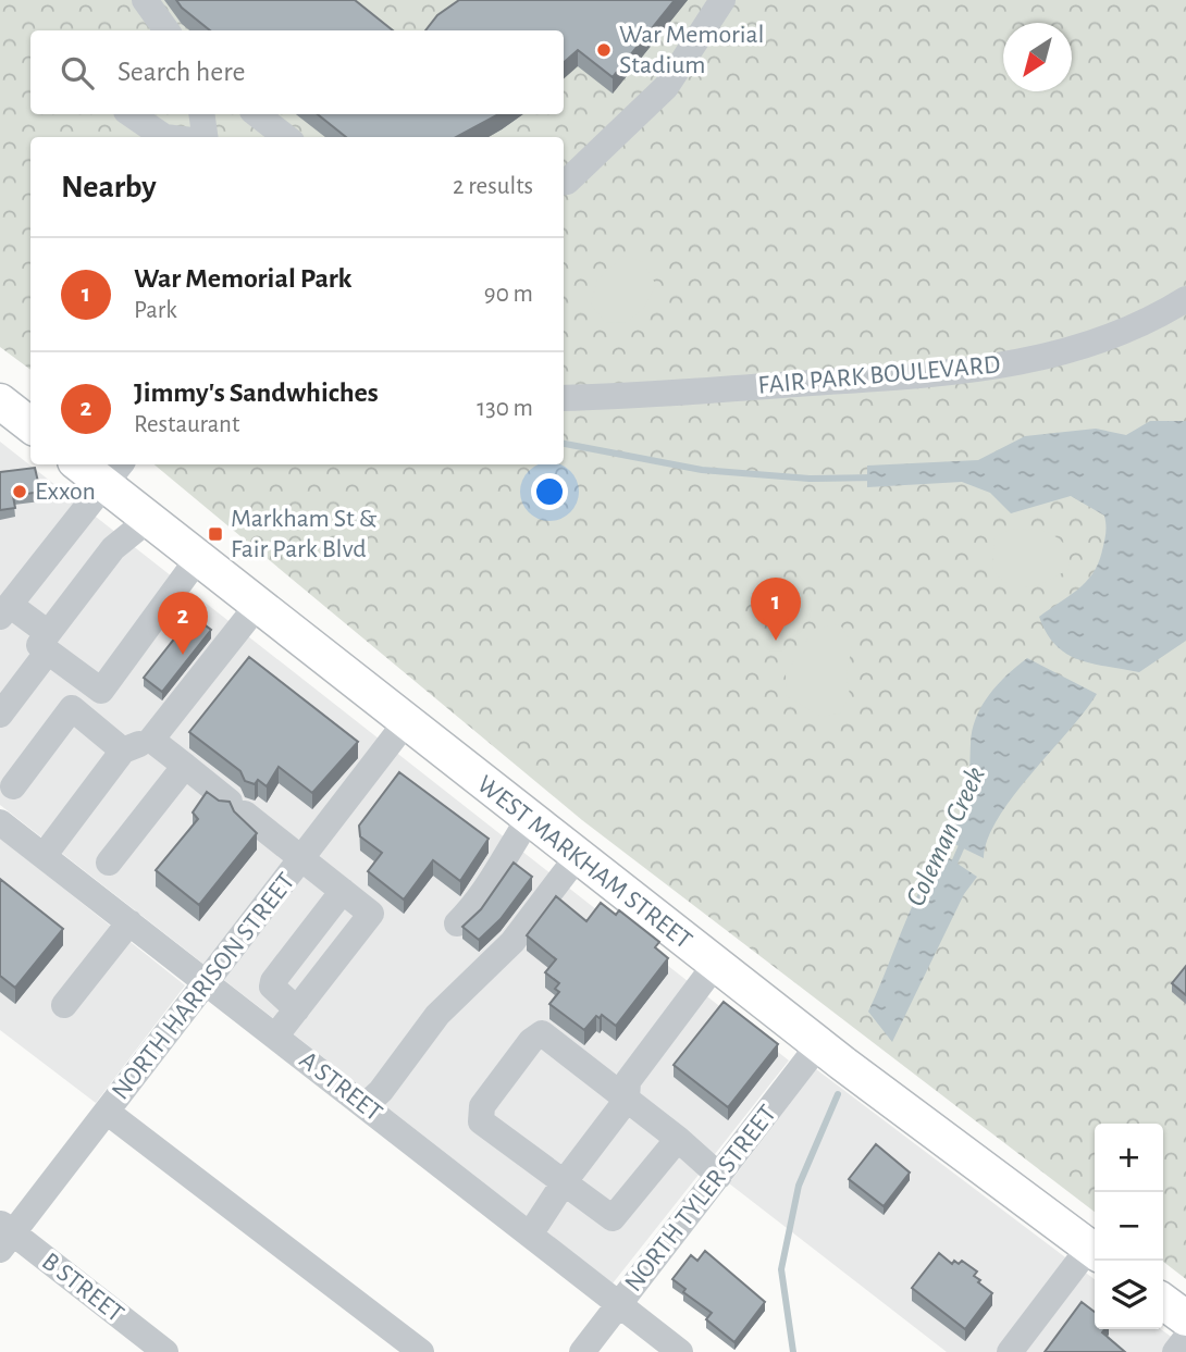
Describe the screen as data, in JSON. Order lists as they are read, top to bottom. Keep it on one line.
{"streets":{"main road":["WEST MARKHAM STREET"],"street":["FAIR PARK BOULEVARD","NORTH HARRISON STREET","A STREET","NORTH TYLER STREET","B STREET"]},"crossings":[["WEST MARKHAM STREET","NORTH HARRISON STREET"],["WEST MARKHAM STREET","NORTH TYLER STREET"],["NORTH HARRISON STREET","A STREET"],["NORTH HARRISON STREET","B STREET"],["A STREET","NORTH TYLER STREET"]],"water":["Coleman Creek"],"places":{"other":["War Memorial Stadium","Exxon"],"transit":["Markham St & Fair Park Blvd"]},"north":"bottom left","page":{"search":"Search here","heading":["Nearby","2 results"],"list":[{"mark":"1","name":"War Memorial Park","note":"Park","value":"90 m"},{"mark":"2","name":"Jimmy's Sandwhiches","note":"Restaurant","value":"130 m"}],"pins":["1","2"],"map_buttons":["+","−"]}}
